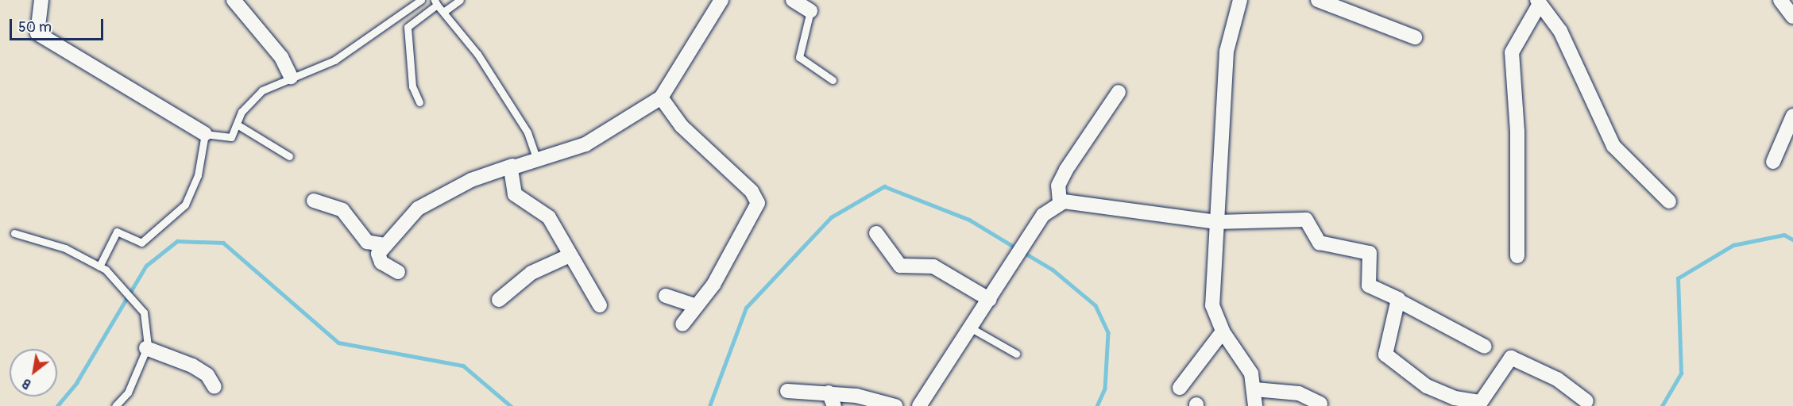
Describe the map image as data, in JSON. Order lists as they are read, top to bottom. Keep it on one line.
{"scale_bar":"50 m","north":"bottom left"}
